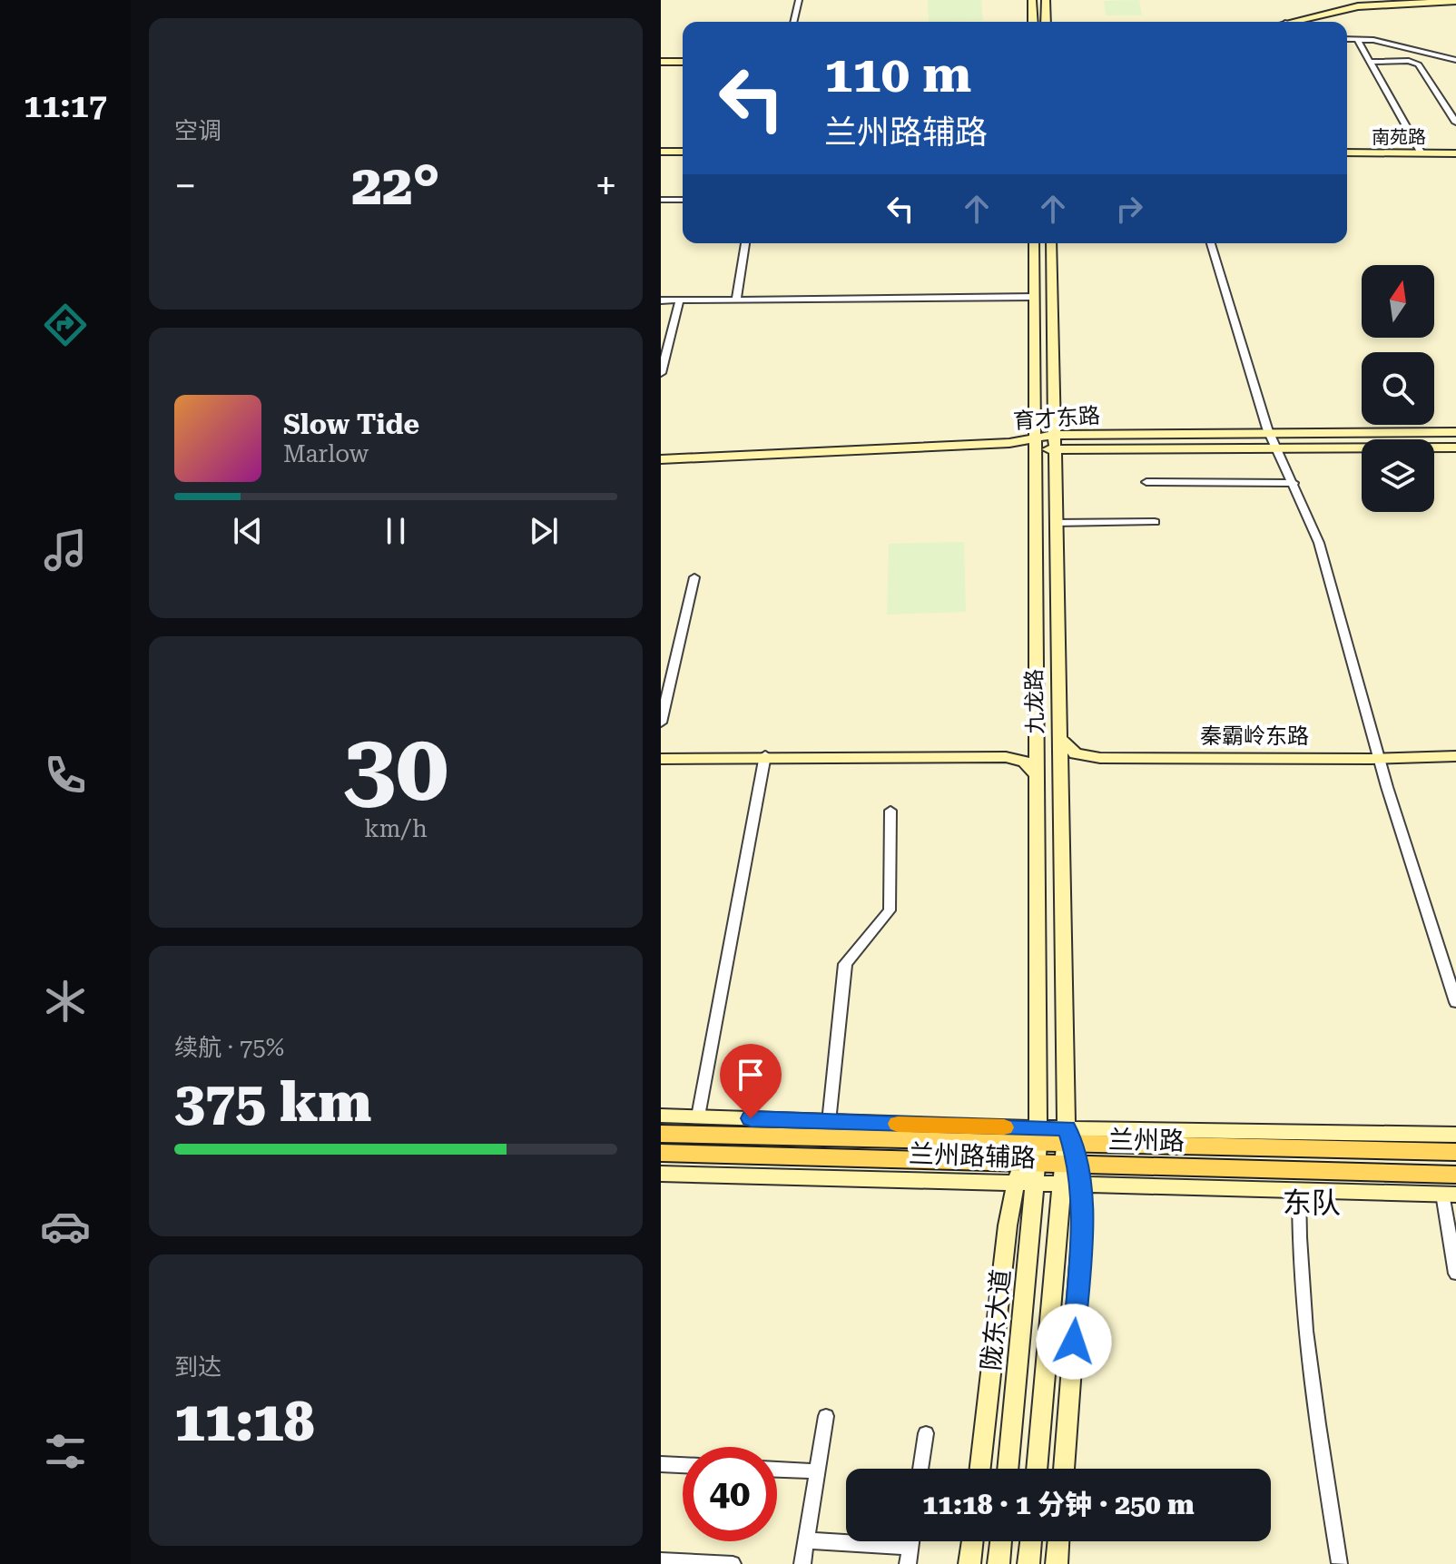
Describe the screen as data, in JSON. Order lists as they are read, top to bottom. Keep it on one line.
{"streets":{"main road":["南苑路","育才东路","九龙路","秦霸岭东路","兰州路","兰州路辅路","陇东大道"]},"crossings":[["育才东路","九龙路"],["九龙路","秦霸岭东路"],["九龙路","兰州路"],["九龙路","兰州路辅路"],["九龙路","陇东大道"],["兰州路","兰州路辅路"],["兰州路","陇东大道"],["兰州路辅路","陇东大道"]],"districts":["东队"],"north":"top","page":{"tabs":"11:17","tile":["空调",["30","km/h"],["续航 · 75%","375 km"],["到达","11:18"]],"turn":["110 m","兰州路辅路"],"heat":["−","22°","+"],"song":["Slow Tide","Marlow"],"limit":"40","trip":"11:18 · 1 分钟 · 250 m"}}
